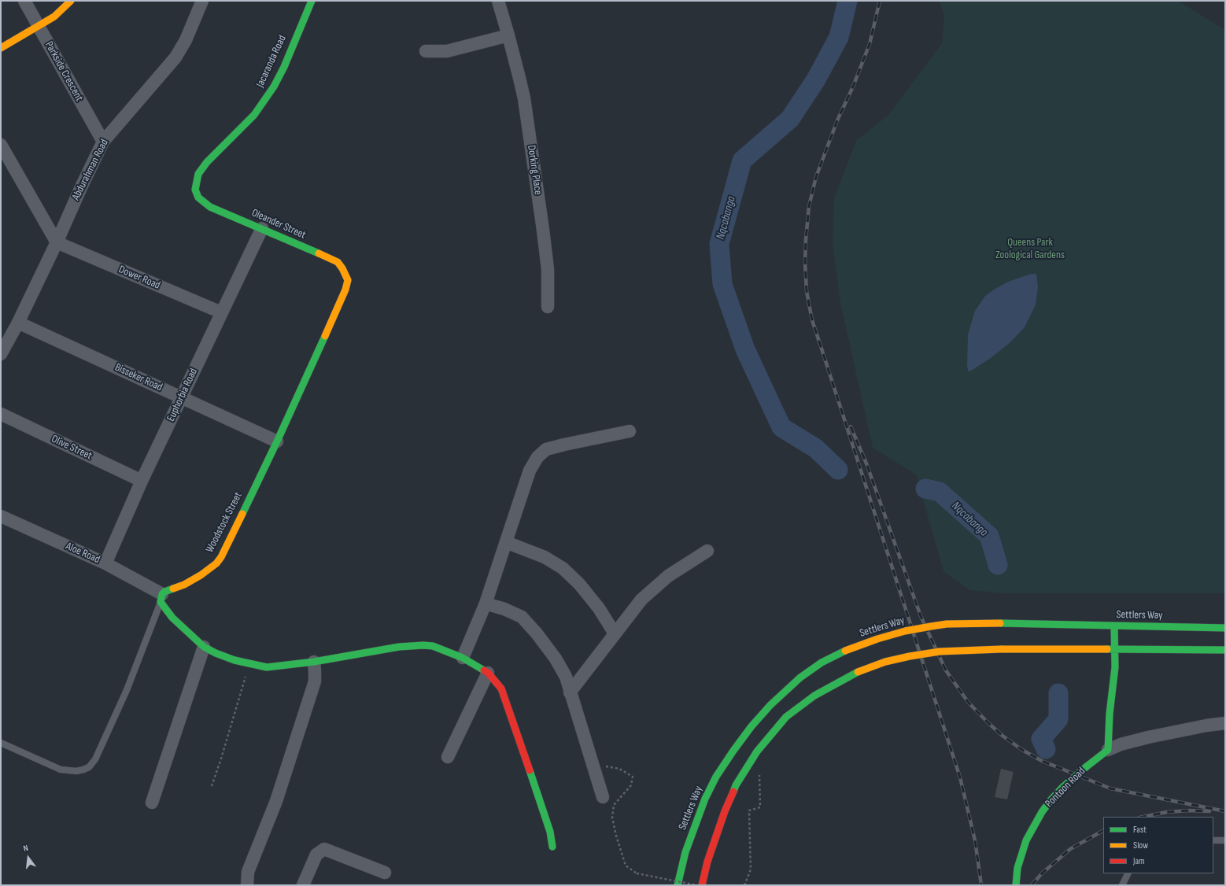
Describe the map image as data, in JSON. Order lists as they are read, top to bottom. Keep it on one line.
{"streets":{"street":["Jacaranda Road","Parkside Crescent","Abdurahman Road","Dorking Place","Oleander Street","Dower Road","Bisseker Road","Euphorbia Road","Olive Street","Woodstock Street","Aloe Road","Settlers Way","Pontoon Road"]},"crossings":[["Jacaranda Road","Oleander Street"],["Parkside Crescent","Abdurahman Road"],["Abdurahman Road","Dower Road"],["Abdurahman Road","Bisseker Road"],["Oleander Street","Euphorbia Road"],["Oleander Street","Woodstock Street"],["Dower Road","Euphorbia Road"],["Bisseker Road","Euphorbia Road"],["Bisseker Road","Woodstock Street"],["Euphorbia Road","Olive Street"],["Euphorbia Road","Aloe Road"],["Woodstock Street","Aloe Road"]],"water":["Nqcabanga"],"parks":["Queens Park Zoological Gardens"],"legend":["Fast","Slow","Jam"],"north":"top"}
